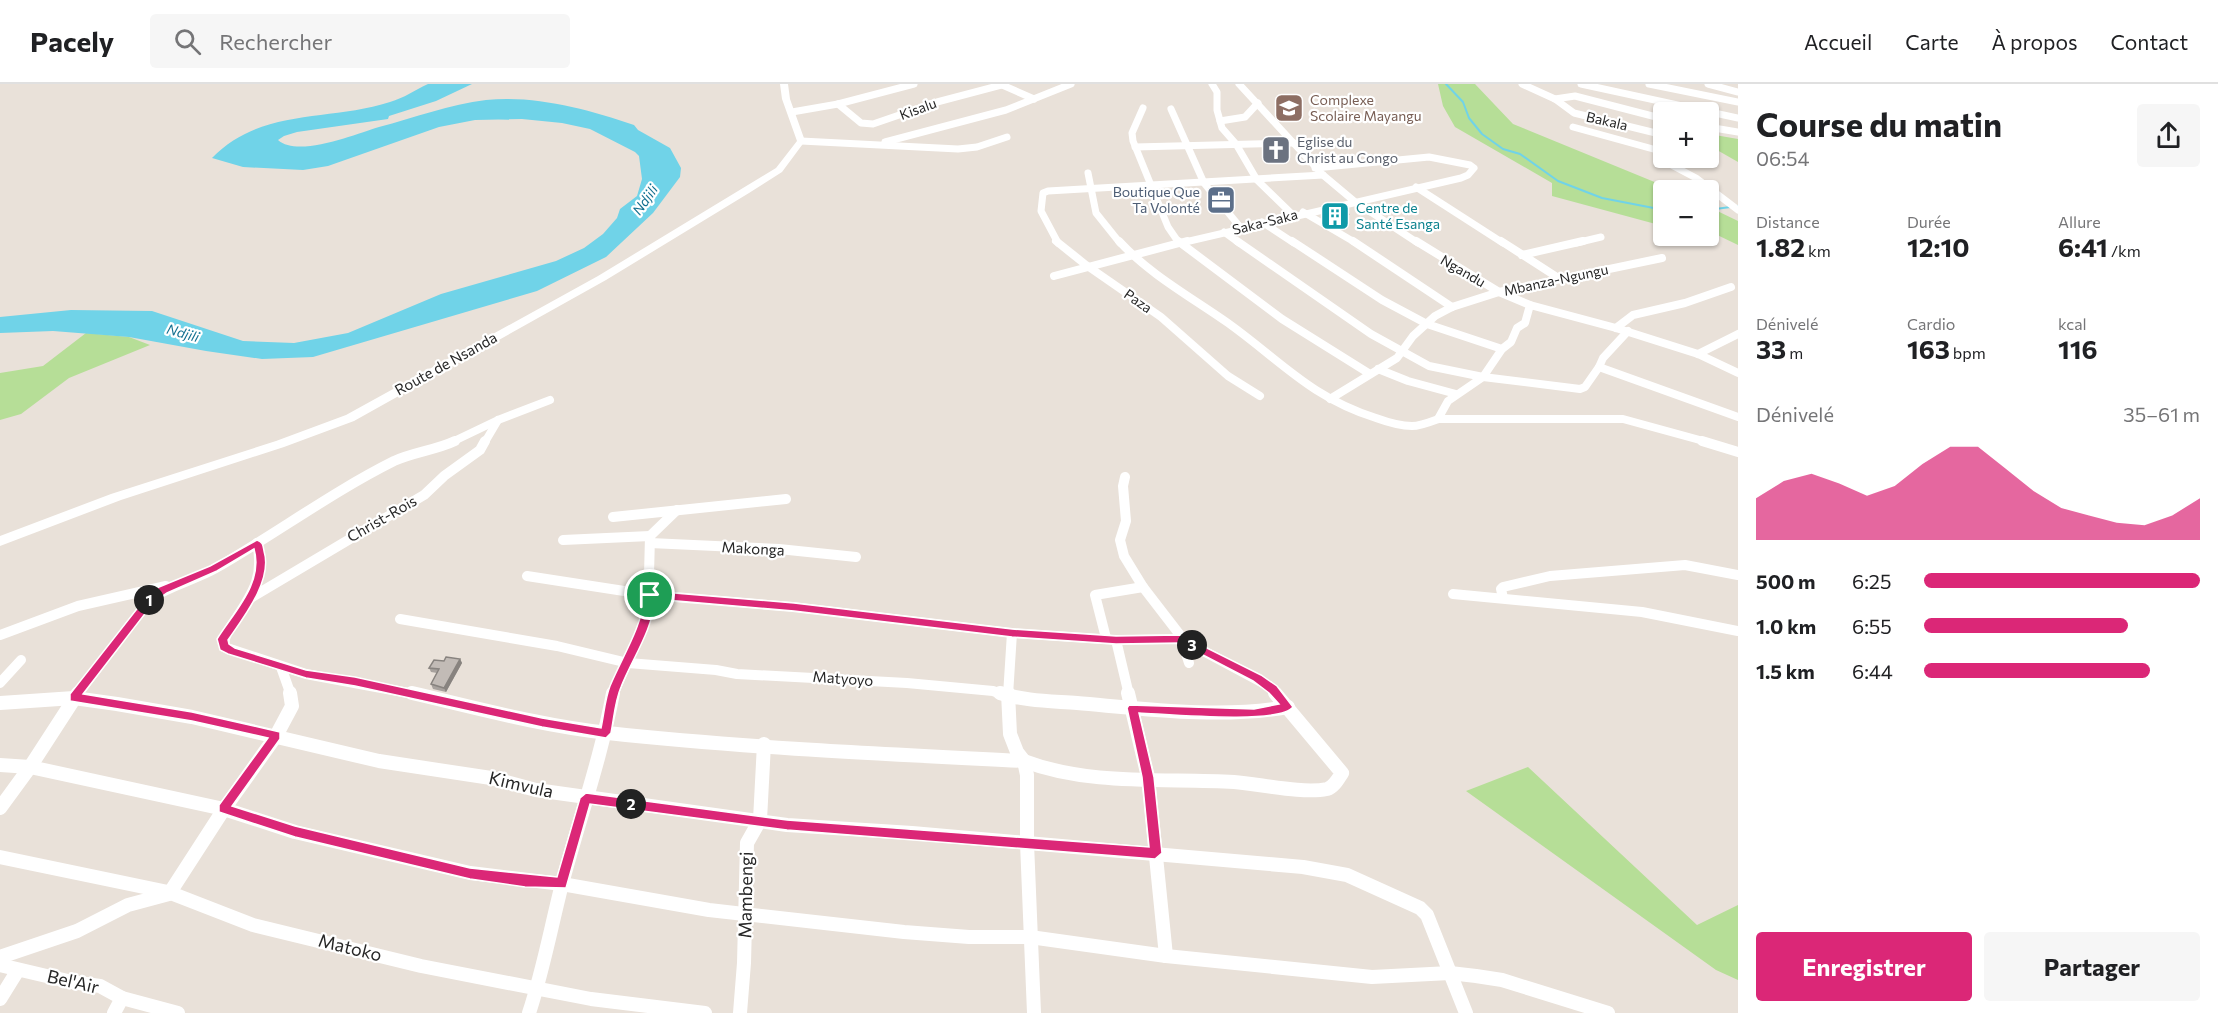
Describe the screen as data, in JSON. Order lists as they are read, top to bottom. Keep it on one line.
{"streets":{"street":["Kisalu","Bakala","Saka-Saka","Ngandu","Mbanza-Ngungu","Paza","Route de Nsanda","Christ-Rois","Makonga","Matyoyo","Kimvula","Mambengi","Matoko","Bel'Air"]},"crossings":[["Saka-Saka","Ngandu"],["Saka-Saka","Paza"],["Ngandu","Mbanza-Ngungu"],["Kimvula","Mambengi"]],"water":["Ndjili"],"places":{"school or university":["Complexe Scolaire Mayangu"],"church":["Eglise du Christ au Congo"],"office":["Boutique Que Ta Volonté"],"building":["Centre de Santé Esanga"]},"page":{"header":"Pacely","search":"Rechercher","nav":["Accueil","Carte","À propos","Contact"],"heading":["Course du matin","06:54"],"map_buttons":["+","−"],"stats":[["Distance","1.82 km"],["Durée","12:10"],["Allure","6:41 /km"],["Dénivelé","33 m"],["Cardio","163 bpm"],["kcal","116"]],"chart":["Dénivelé","35–61 m"],"list":[{"name":"500 m","note":"6:25"},{"name":"1.0 km","note":"6:55"},{"name":"1.5 km","note":"6:44"}],"pins":["1","3","2"],"buttons":["Enregistrer","Partager"]}}
